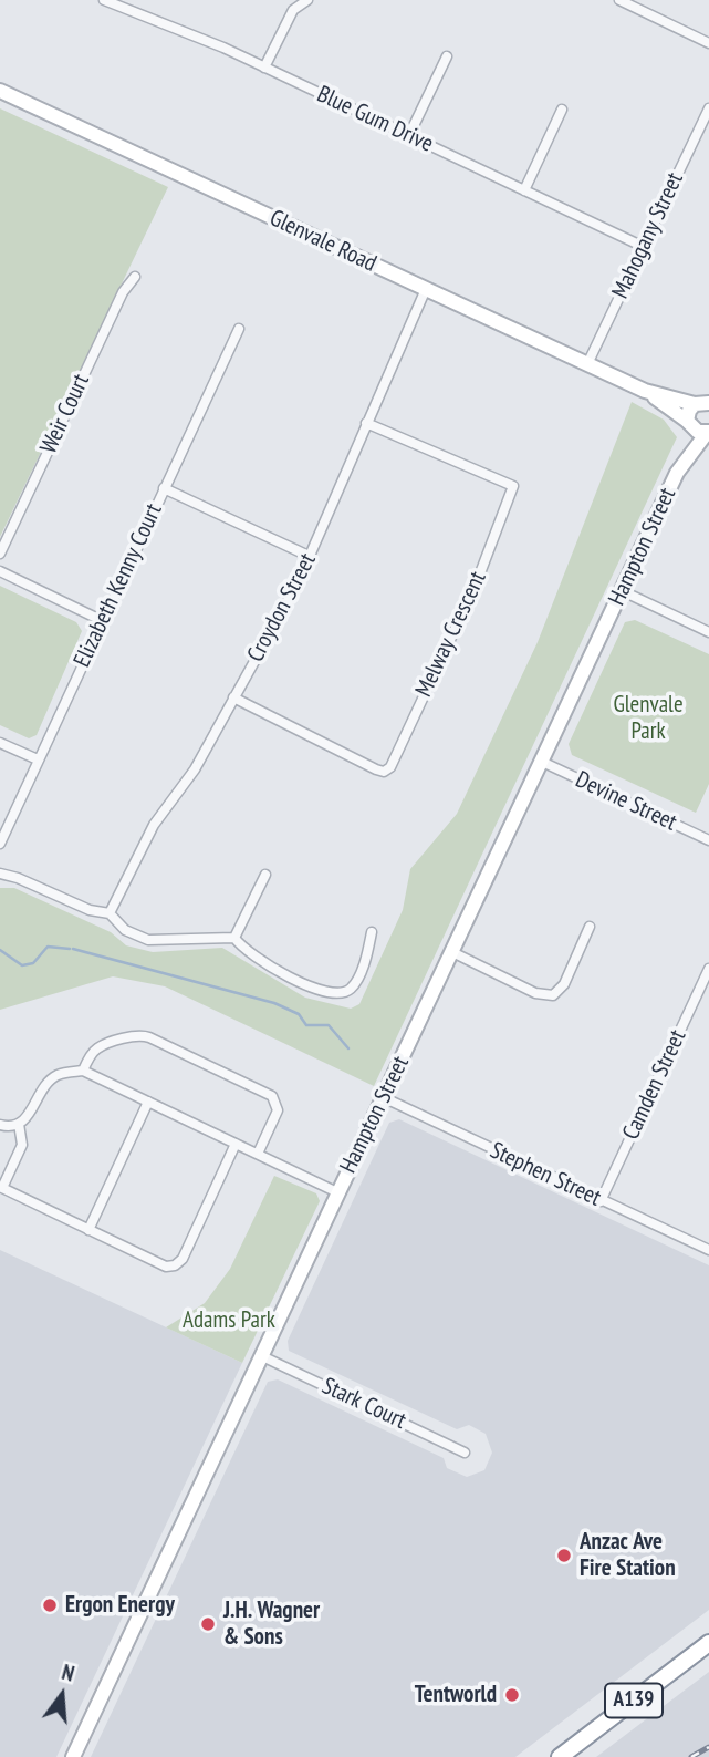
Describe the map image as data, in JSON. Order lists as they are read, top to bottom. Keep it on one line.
{"streets":{"highway":["A139"],"street":["Blue Gum Drive","Mahogany Street","Glenvale Road","Weir Court","Hampton Street","Elizabeth Kenny Court","Croydon Street","Melway Crescent","Devine Street","Camden Street","Stephen Street","Stark Court"]},"crossings":[["Blue Gum Drive","Mahogany Street"],["Mahogany Street","Glenvale Road"],["Glenvale Road","Hampton Street"],["Glenvale Road","Croydon Street"],["Hampton Street","Devine Street"],["Hampton Street","Stephen Street"],["Hampton Street","Stark Court"],["Croydon Street","Melway Crescent"],["Camden Street","Stephen Street"]],"parks":["Glenvale Park","Adams Park"],"places":["Anzac Ave Fire Station","Ergon Energy","J.H. Wagner & Sons","Tentworld"],"north":"top"}
